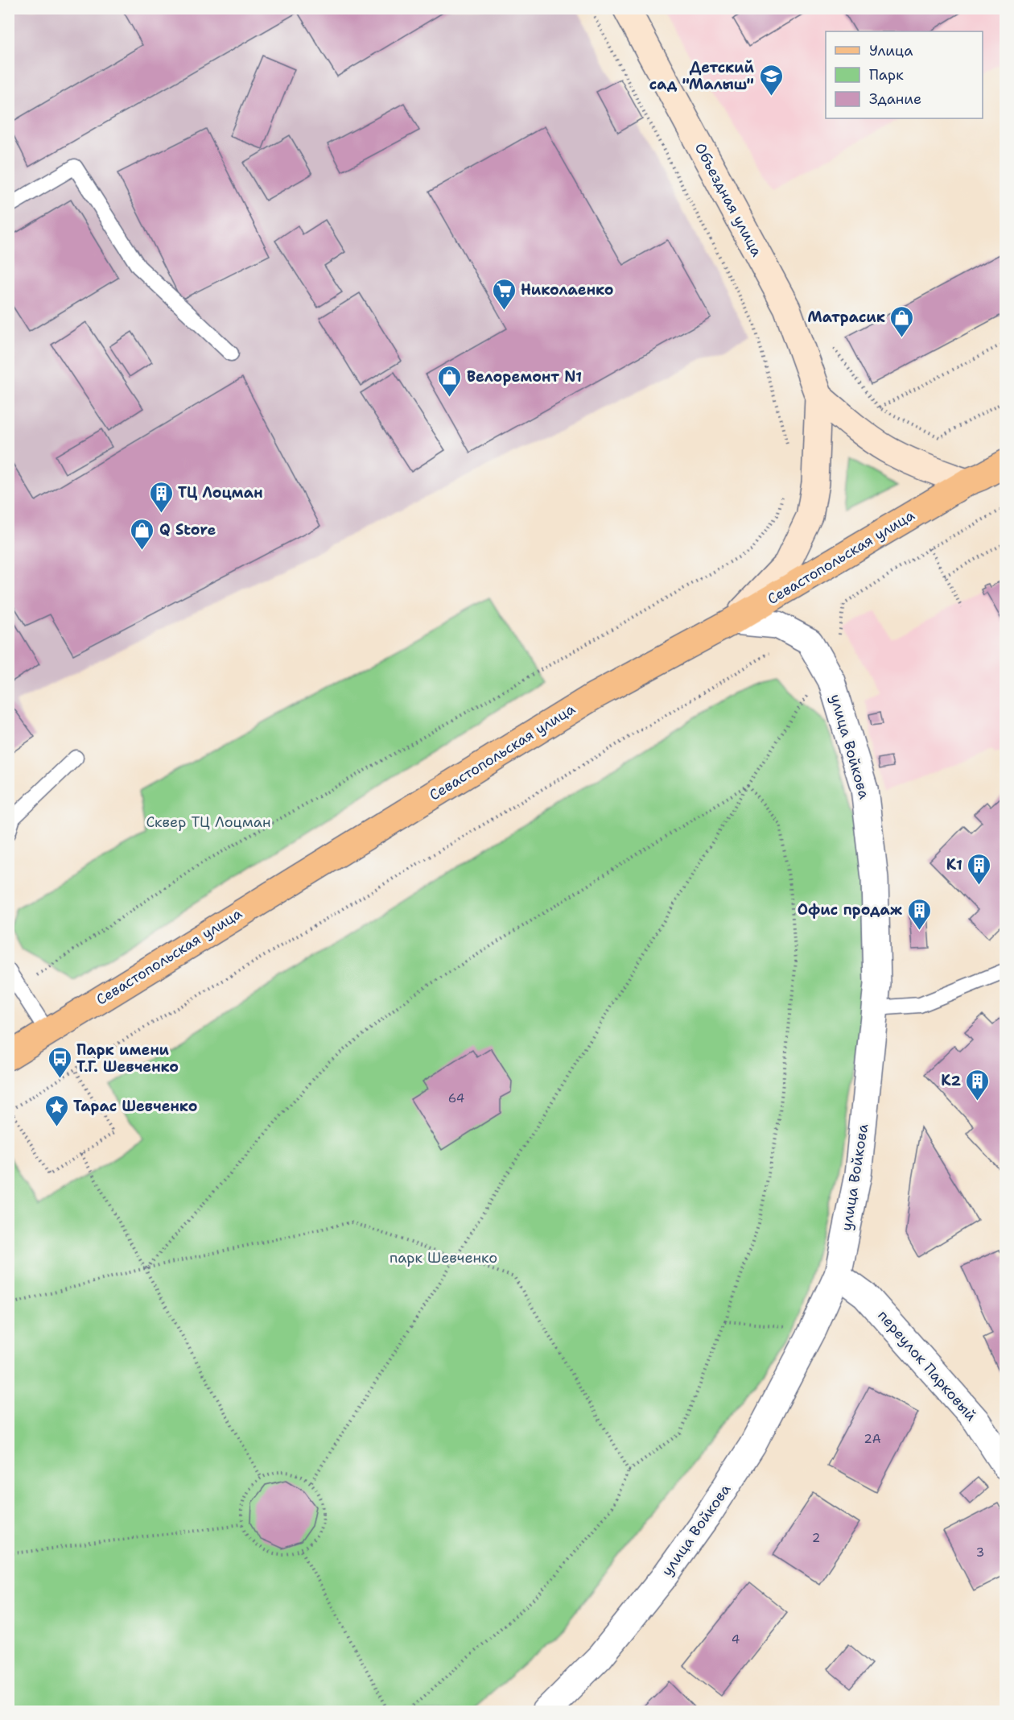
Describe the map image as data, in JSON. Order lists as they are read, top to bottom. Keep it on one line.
{"streets":{"main road":["Объездная улица","Севастопольская улица"],"street":["улица Войкова","переулок Парковый"]},"crossings":[["Объездная улица","Севастопольская улица"],["Объездная улица","улица Войкова"],["Севастопольская улица","улица Войкова"],["улица Войкова","переулок Парковый"]],"parks":["Сквер ТЦ Лоцман","парк Шевченко"],"places":{"school or university":["Детский сад \"Малыш\""],"supermarket":["Николаенко"],"shop":["Матрасик","Велоремонт N1","Q Store"],"building":["ТЦ Лоцман","К1","Офис продаж","К2"],"bus stop":["Парк имени Т.Г. Шевченко"],"place":["Тарас Шевченко"]},"house_numbers":["64","2А","2","3","4"],"legend":["Улица","Парк","Здание"]}
